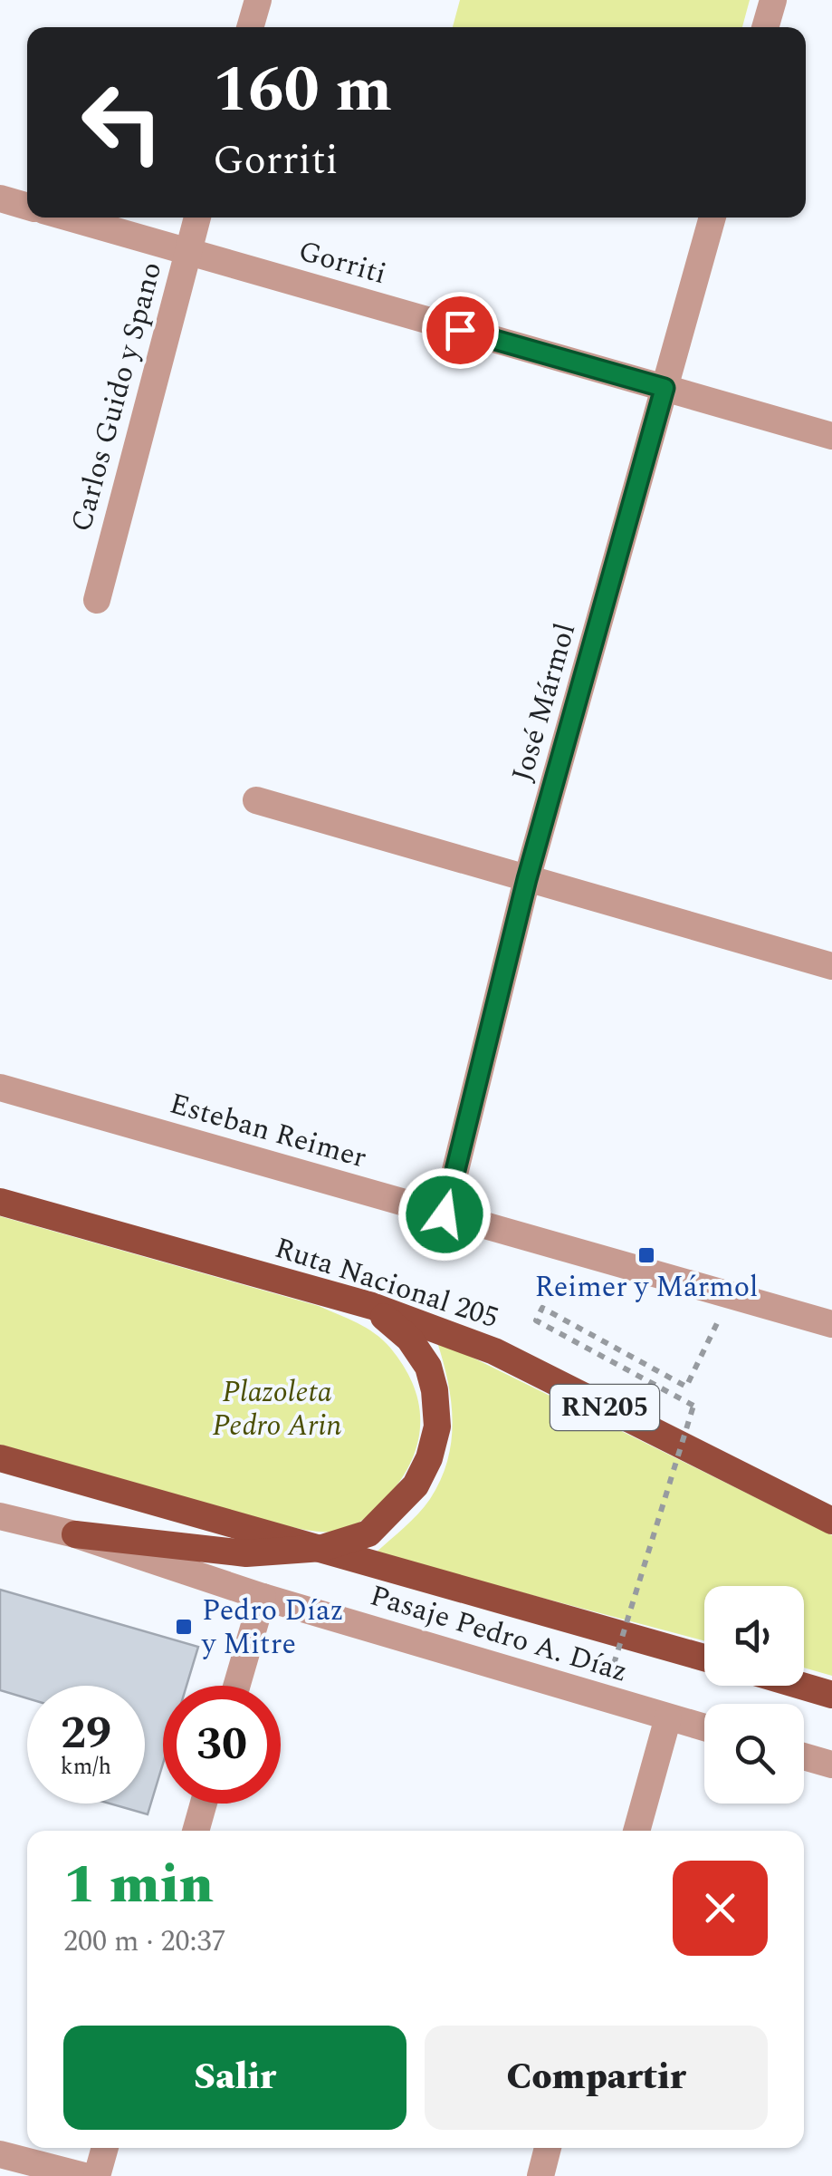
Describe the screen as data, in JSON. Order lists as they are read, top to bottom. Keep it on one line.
{"streets":{"main road":["Ruta Nacional 205","RN205"],"street":["Gorriti","Carlos Guido y Spano","José Mármol","Esteban Reimer","Pasaje Pedro A. Díaz"]},"crossings":[["Gorriti","Carlos Guido y Spano"],["Gorriti","José Mármol"],["José Mármol","Esteban Reimer"],["Ruta Nacional 205","RN205"],["RN205","Pasaje Pedro A. Díaz"]],"parks":["Plazoleta Pedro Arin"],"places":{"transit":["Reimer y Mármol","Pedro Díaz y Mitre"]},"page":{"turn":["160 m","Gorriti"],"speed":"29 km/h","limit":"30","heading":["1 min","200 m · 20:37"],"buttons":["Salir","Compartir"]}}
